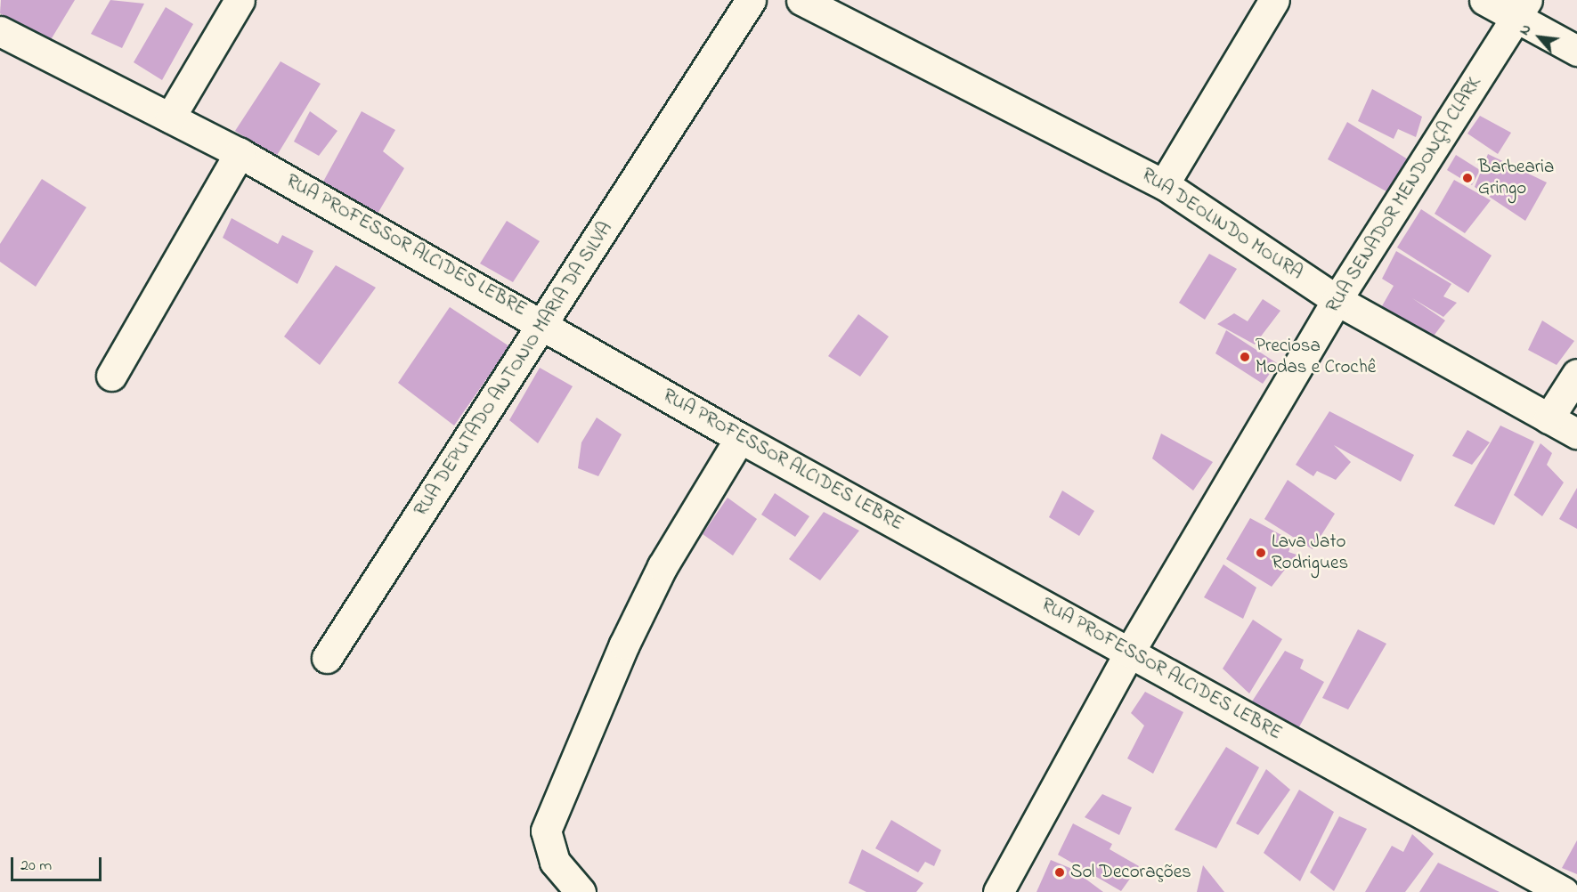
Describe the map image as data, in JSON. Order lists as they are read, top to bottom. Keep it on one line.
{"streets":{"street":["RUA SENADOR MENDONÇA CLARK","RUA DEOLINDO MOURA","RUA PROFESSOR ALCIDES LEBRE","RUA DEPUTADO ANTONIO MARIA DA SILVA"]},"crossings":[["RUA SENADOR MENDONÇA CLARK","RUA DEOLINDO MOURA"],["RUA SENADOR MENDONÇA CLARK","RUA PROFESSOR ALCIDES LEBRE"],["RUA PROFESSOR ALCIDES LEBRE","RUA DEPUTADO ANTONIO MARIA DA SILVA"]],"places":["Barbearia Gringo","Preciosa Modas e Crochê","Lava Jato Rodrigues","Sol Decorações"],"scale_bar":"20 m","north":"top left"}
